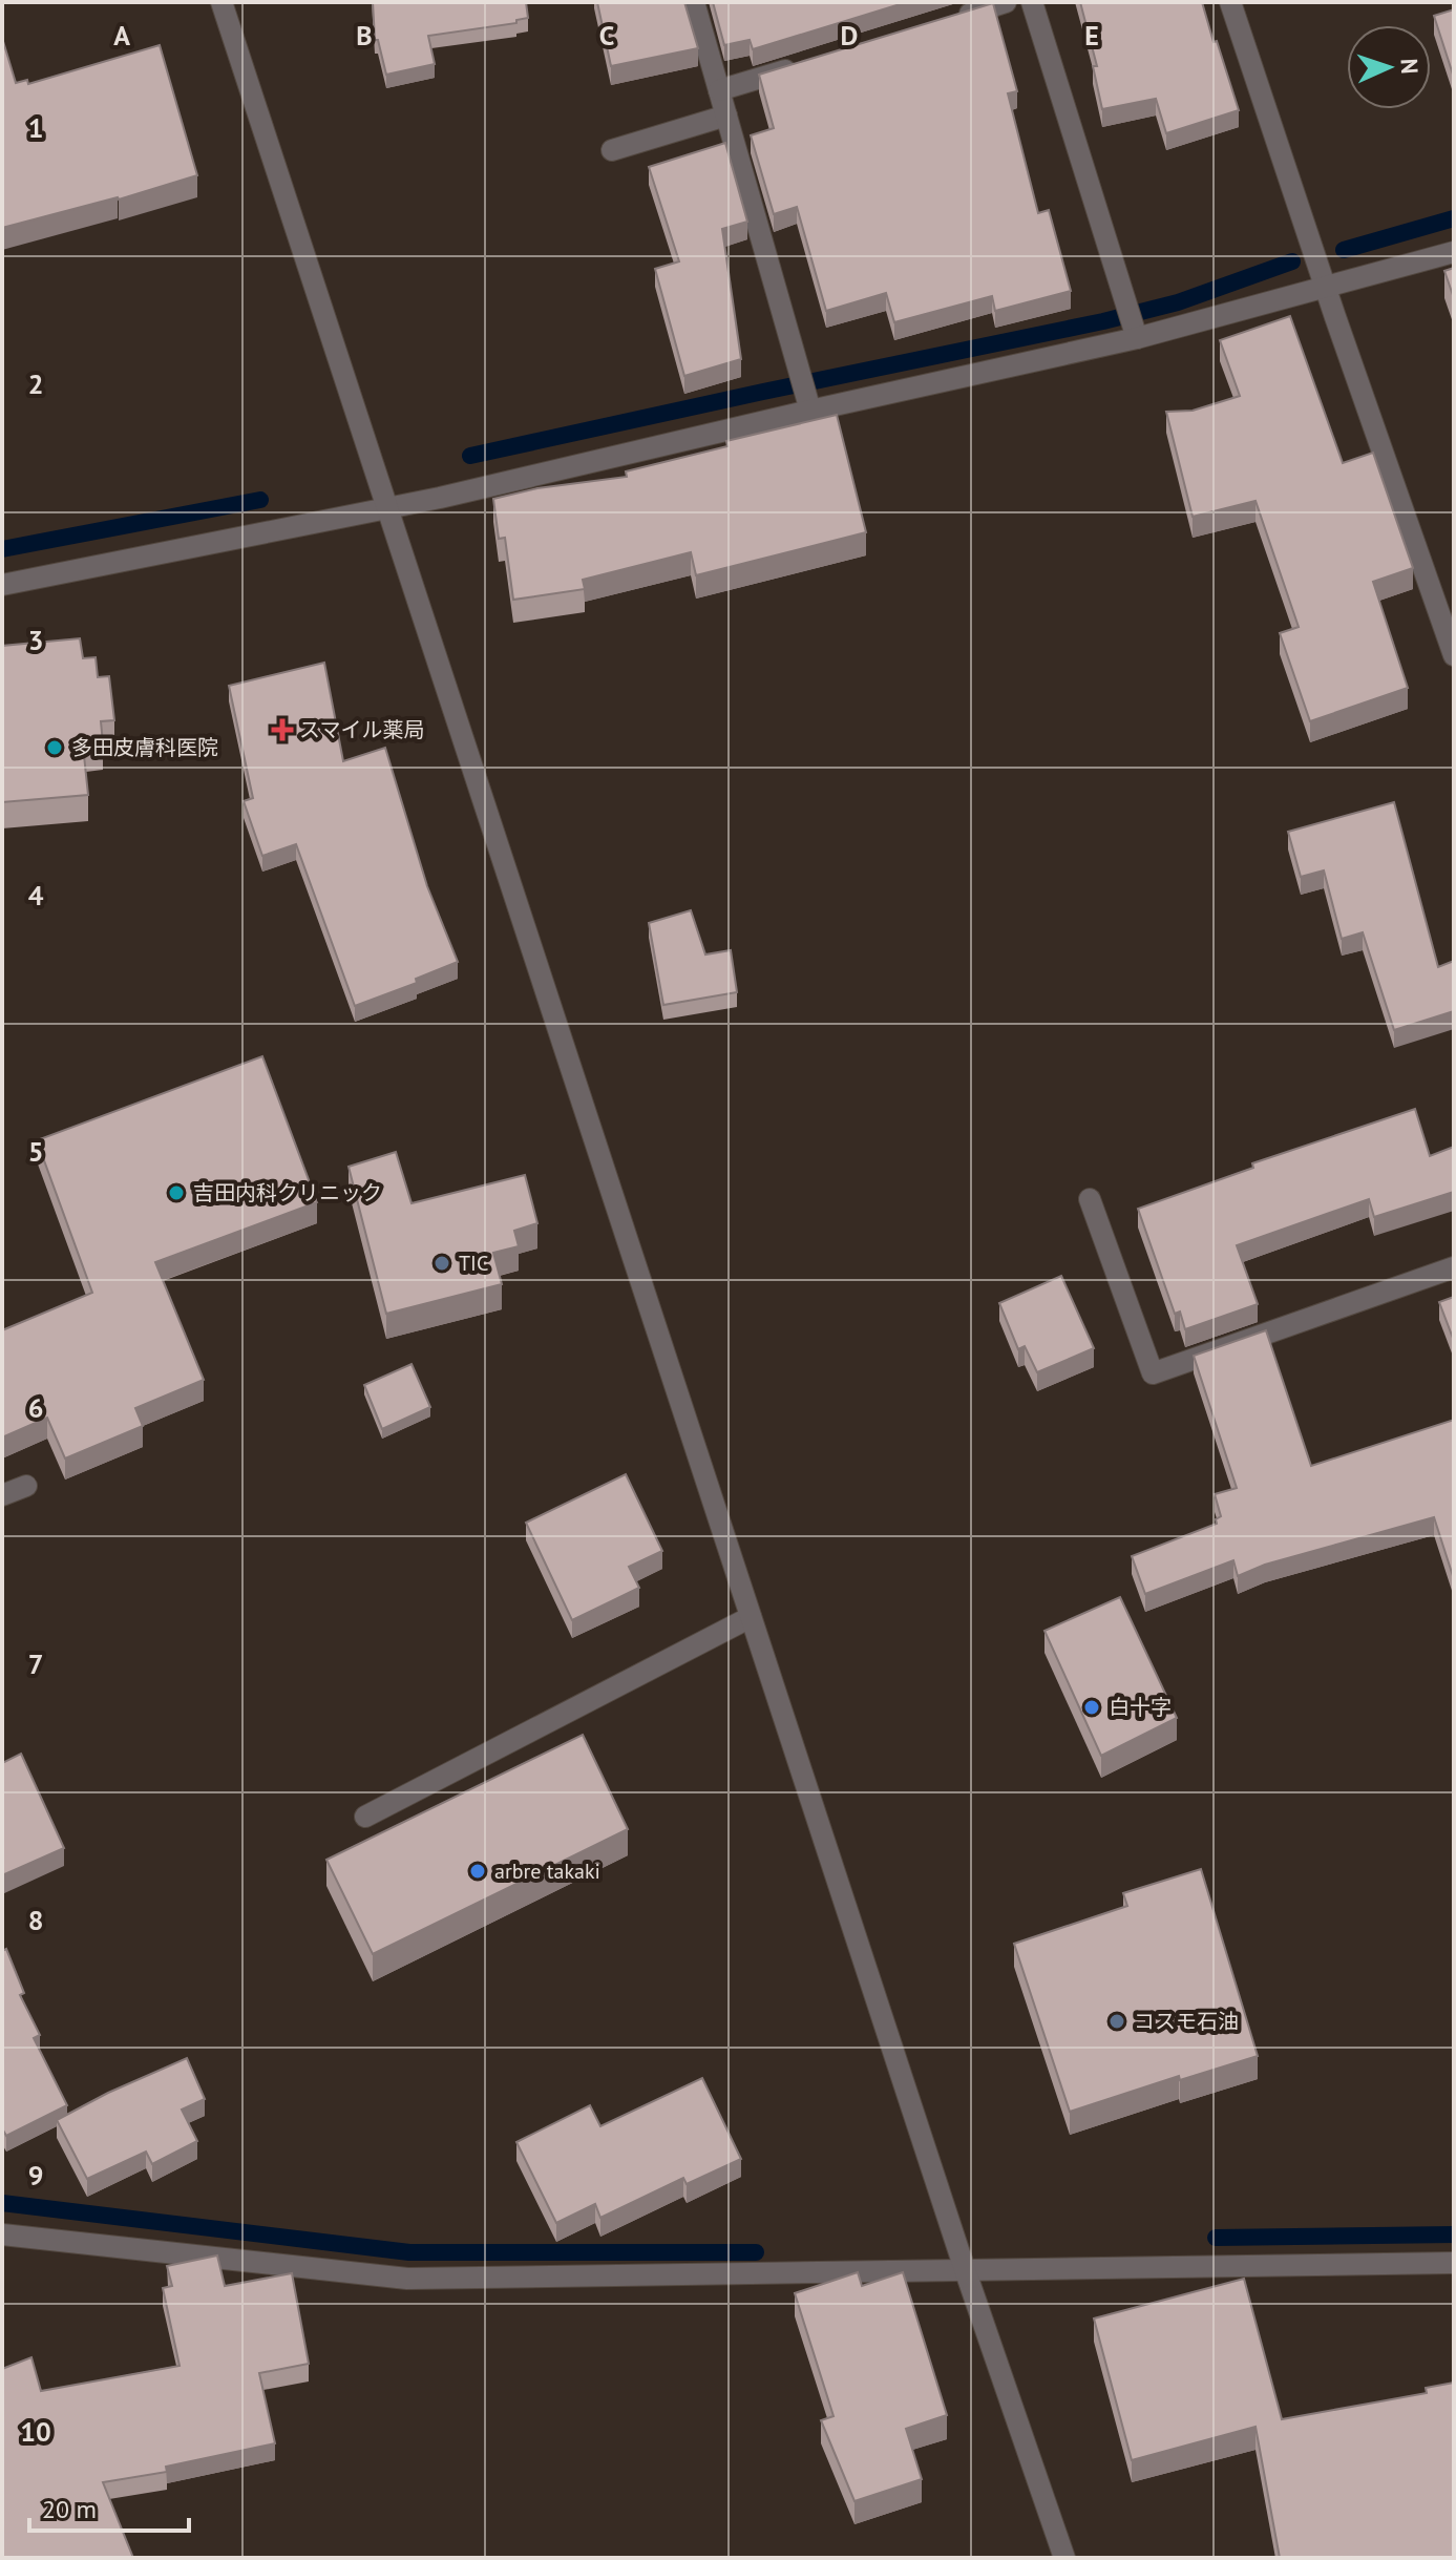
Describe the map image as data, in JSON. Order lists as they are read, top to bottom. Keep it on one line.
{"places":{"health":["スマイル薬局"],"other":["多田皮膚科医院","吉田内科クリニック","TIC","白十字","arbre takaki","コスモ石油"]},"scale_bar":"20 m","north":"right","grid":{"columns":["A","B","C","D","E"],"rows":["1","2","3","4","5","6","7","8","9","10"]}}
